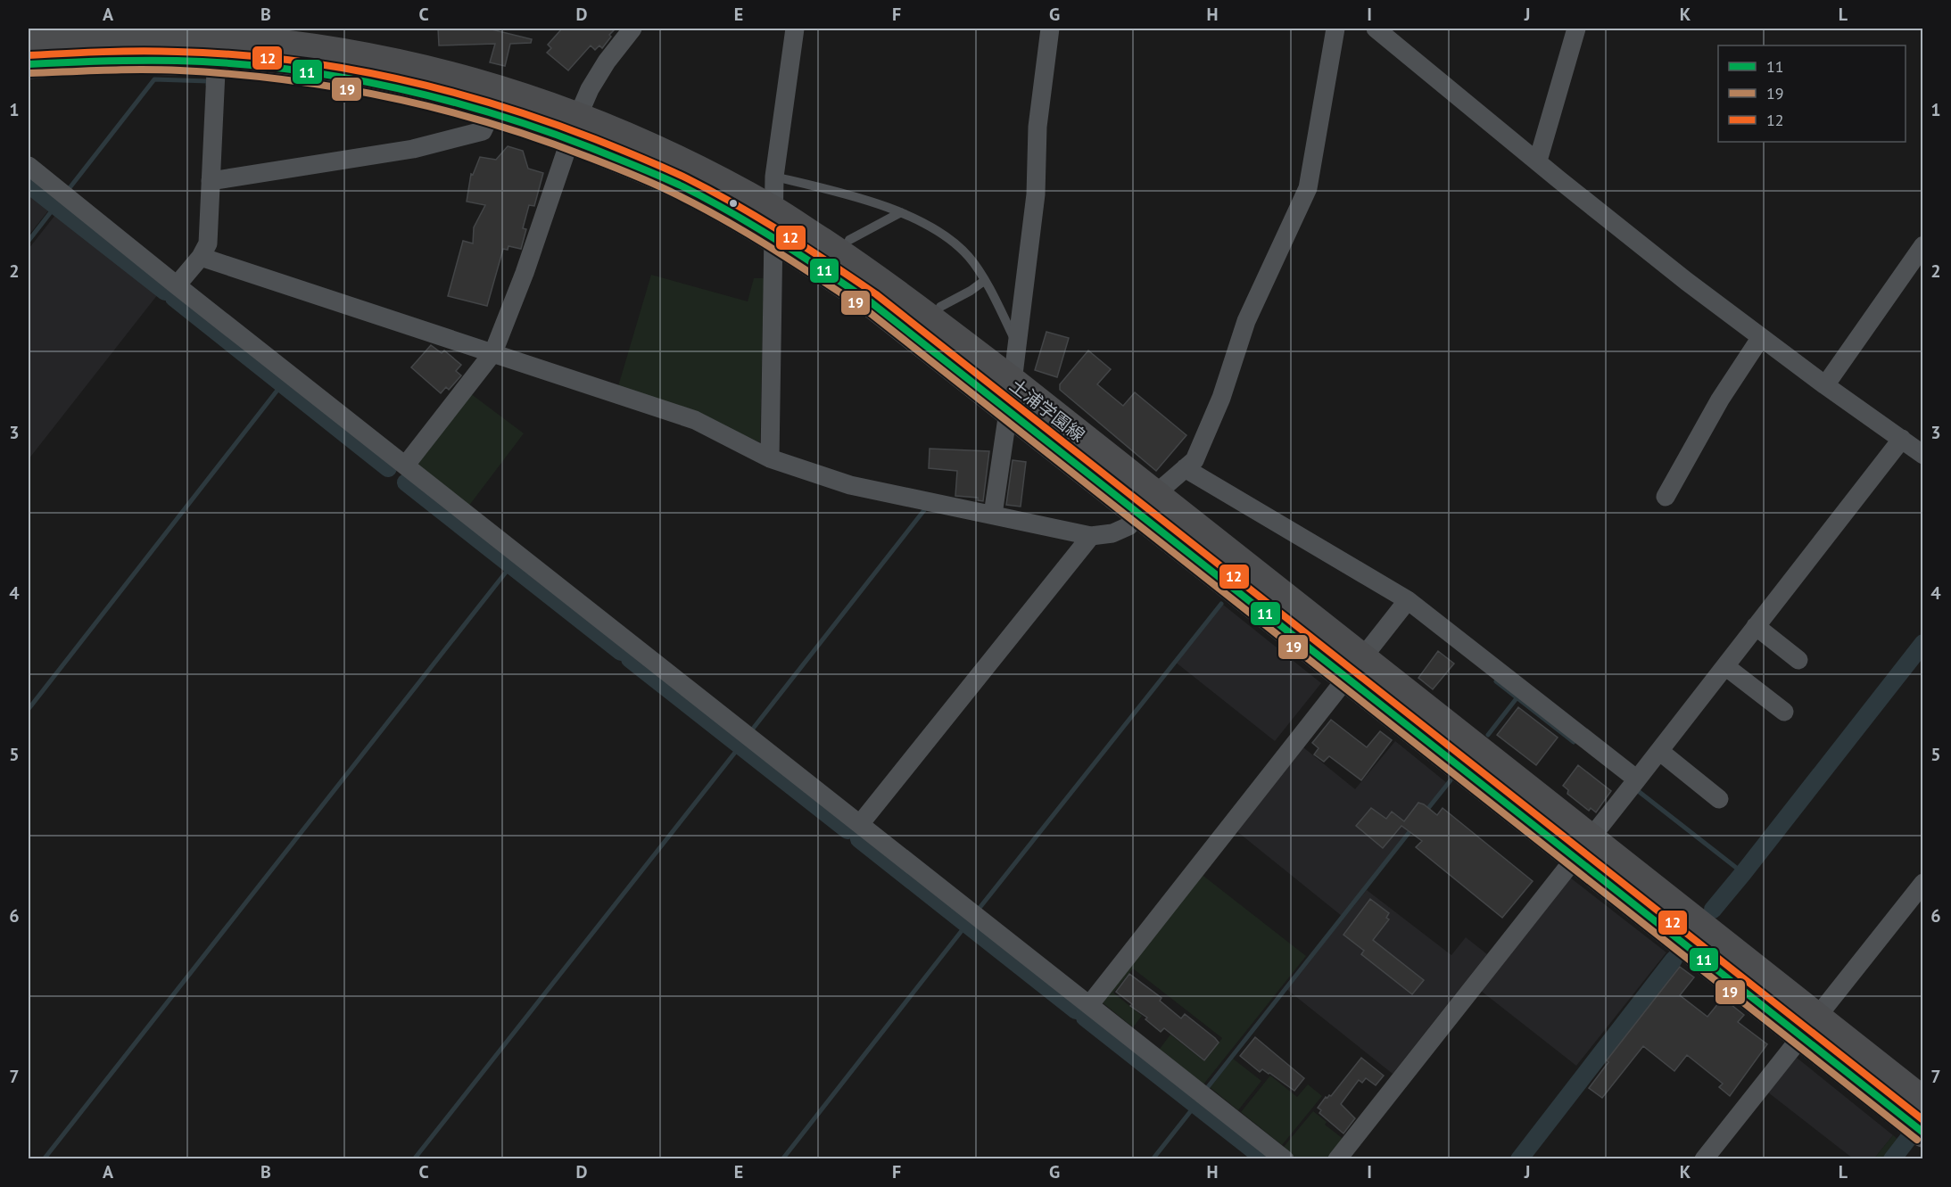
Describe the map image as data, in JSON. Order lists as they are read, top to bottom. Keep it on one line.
{"streets":{"main road":["土浦学園線"]},"lines":["transit line 12","transit line 11","transit line 19"],"legend":["11","19","12"],"grid":{"columns":["A","B","C","D","E","F","G","H","I","J","K","L"],"rows":["1","2","3","4","5","6","7"]}}
